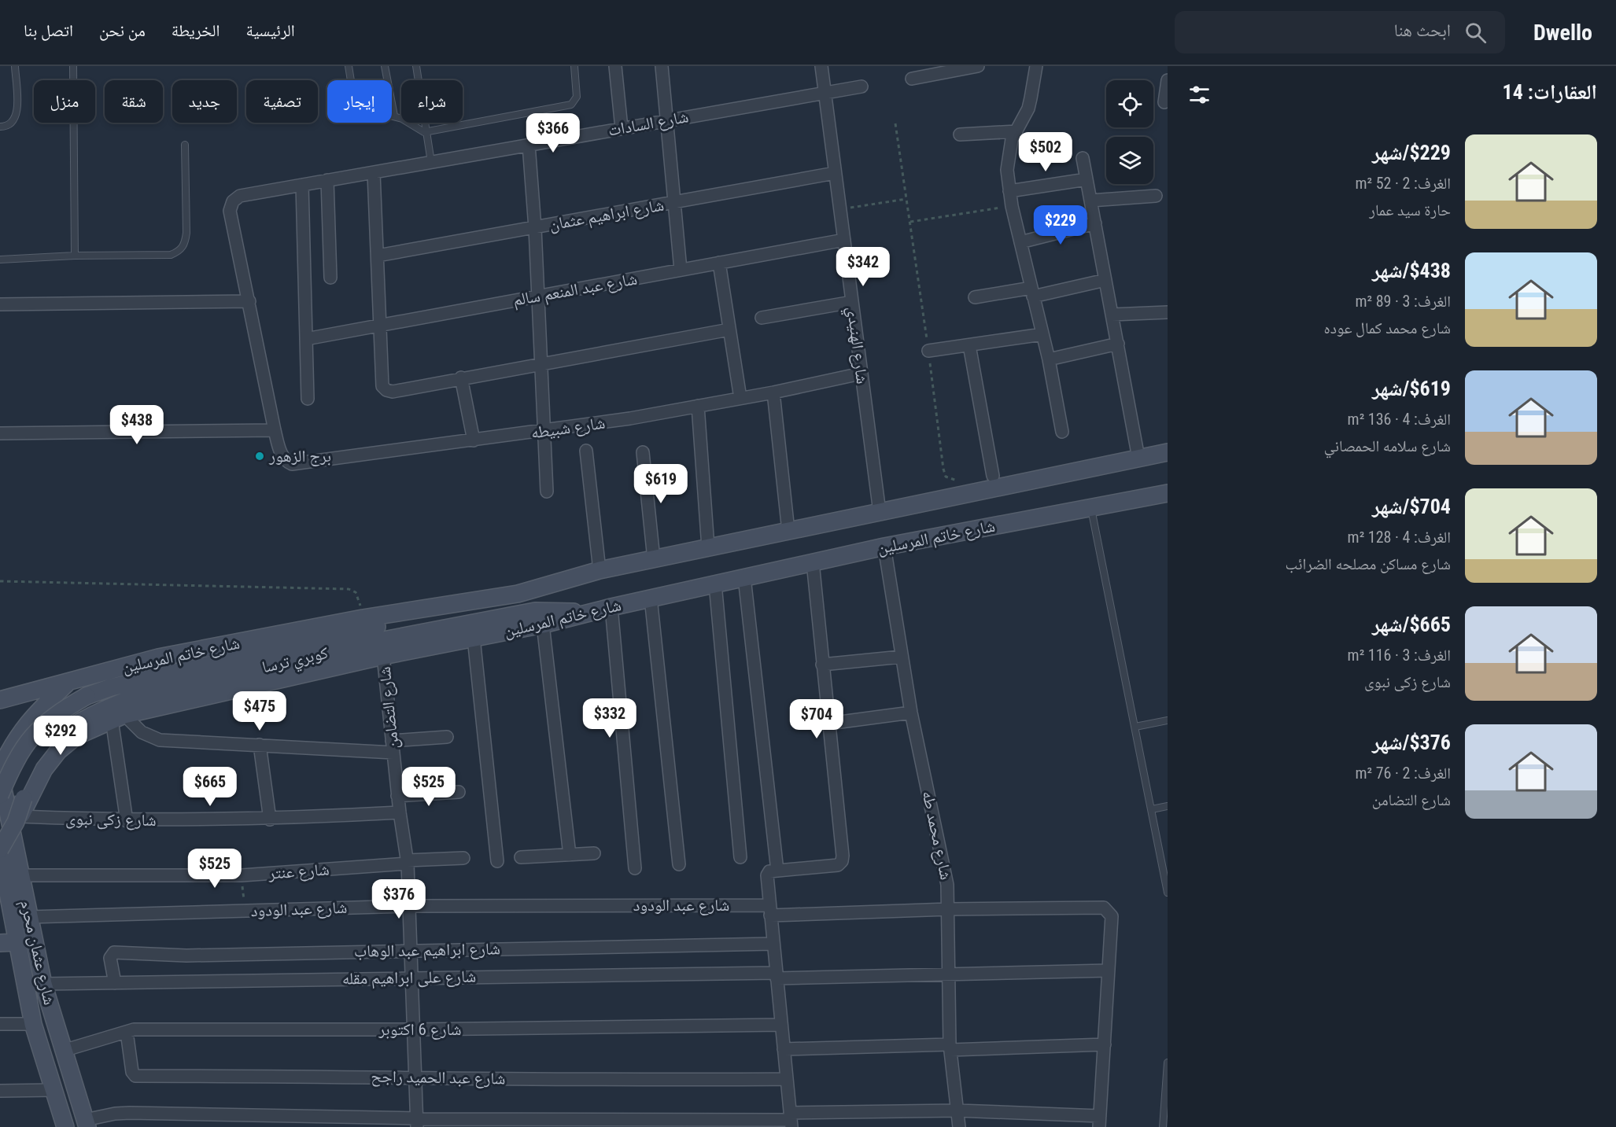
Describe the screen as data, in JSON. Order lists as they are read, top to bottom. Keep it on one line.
{"streets":{"main road":["شارع خاتم المرسلين","كوبري ترسا","شارع عثمان محرم"],"street":["شارع السادات","شارع ابراهيم عثمان","شارع عبد المنعم سالم","شارع الهنيدي","شارع شبيطه","شارع التضامن","شارع زكى نبوى","شارع محمد طه","شارع عنتر","شارع عبد الودود","شارع ابراهيم عبد الوهاب","شارع على ابراهيم مقله","شارع 6 اكتوبر","شارع عبد الحميد راجح"]},"crossings":[["شارع السادات","شارع الهنيدي"],["شارع ابراهيم عثمان","شارع الهنيدي"],["شارع عبد المنعم سالم","شارع الهنيدي"],["شارع الهنيدي","شارع شبيطه"],["شارع الهنيدي","شارع خاتم المرسلين"],["شارع خاتم المرسلين","كوبري ترسا"],["شارع خاتم المرسلين","شارع التضامن"],["شارع خاتم المرسلين","شارع زكى نبوى"],["شارع خاتم المرسلين","شارع محمد طه"],["شارع خاتم المرسلين","شارع عثمان محرم"],["كوبري ترسا","شارع عثمان محرم"],["شارع التضامن","شارع زكى نبوى"],["شارع التضامن","شارع عنتر"],["شارع التضامن","شارع عبد الودود"],["شارع التضامن","شارع ابراهيم عبد الوهاب"],["شارع التضامن","شارع على ابراهيم مقله"],["شارع التضامن","شارع 6 اكتوبر"],["شارع التضامن","شارع عبد الحميد راجح"],["شارع محمد طه","شارع عبد الودود"],["شارع محمد طه","شارع على ابراهيم مقله"],["شارع عنتر","شارع عثمان محرم"],["شارع عبد الودود","شارع عثمان محرم"],["شارع عبد الودود","شارع على ابراهيم مقله"],["شارع ابراهيم عبد الوهاب","شارع على ابراهيم مقله"],["شارع عثمان محرم","شارع على ابراهيم مقله"],["شارع عثمان محرم","شارع 6 اكتوبر"],["شارع 6 اكتوبر","شارع عبد الحميد راجح"]],"places":["برج الزهور"],"page":{"header":"Dwello","search":"ابحث هنا","nav":["الرئيسية","الخريطة","من نحن","اتصل بنا"],"heading":"العقارات: 14","chip":["شراء","إيجار","تصفية","جديد","شقة","منزل"],"price":["$366","$502","$229","$342","$438","$619","$475","$332","$704","$292","$665","$525","$525","$376"],"list":[{"name":"$229/شهر","note":"الغرف: 2 · 52 m² · حارة سيد عمار"},{"name":"$438/شهر","note":"الغرف: 3 · 89 m² · شارع محمد كمال عوده"},{"name":"$619/شهر","note":"الغرف: 4 · 136 m² · شارع سلامه الحمصاني"},{"name":"$704/شهر","note":"الغرف: 4 · 128 m² · شارع مساكن مصلحه الضرائب"},{"name":"$665/شهر","note":"الغرف: 3 · 116 m² · شارع زكى نبوى"},{"name":"$376/شهر","note":"الغرف: 2 · 76 m² · شارع التضامن"}]}}
